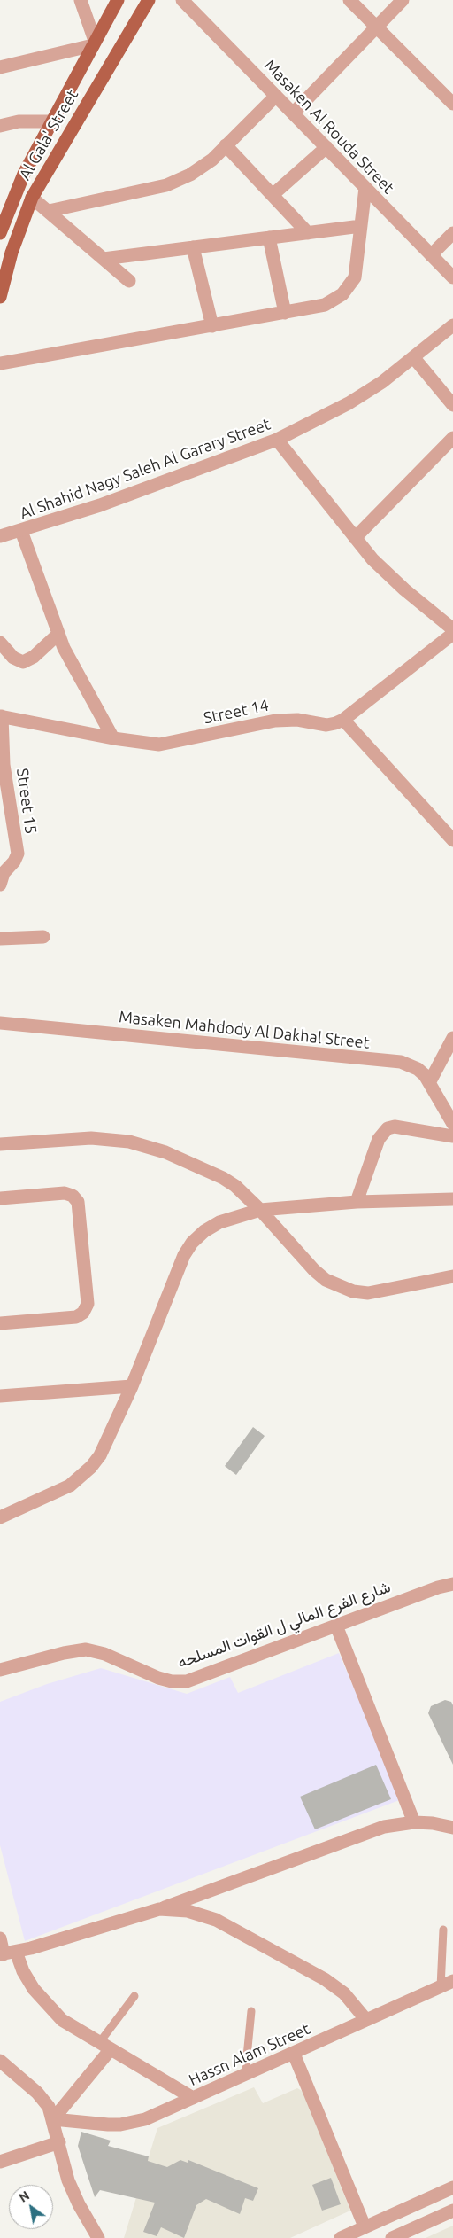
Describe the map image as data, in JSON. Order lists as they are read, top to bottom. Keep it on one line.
{"streets":{"main road":["Al Gala' Street"],"street":["Masaken Al Rouda Street","Al Shahid Nagy Saleh Al Garary Street","Street 14","Street 15","Masaken Mahdody Al Dakhal Street","شارع الفرع المالي ل القوات المسلحه","Hassn Alam Street"]},"crossings":[["Street 14","Street 15"]],"north":"top left"}
